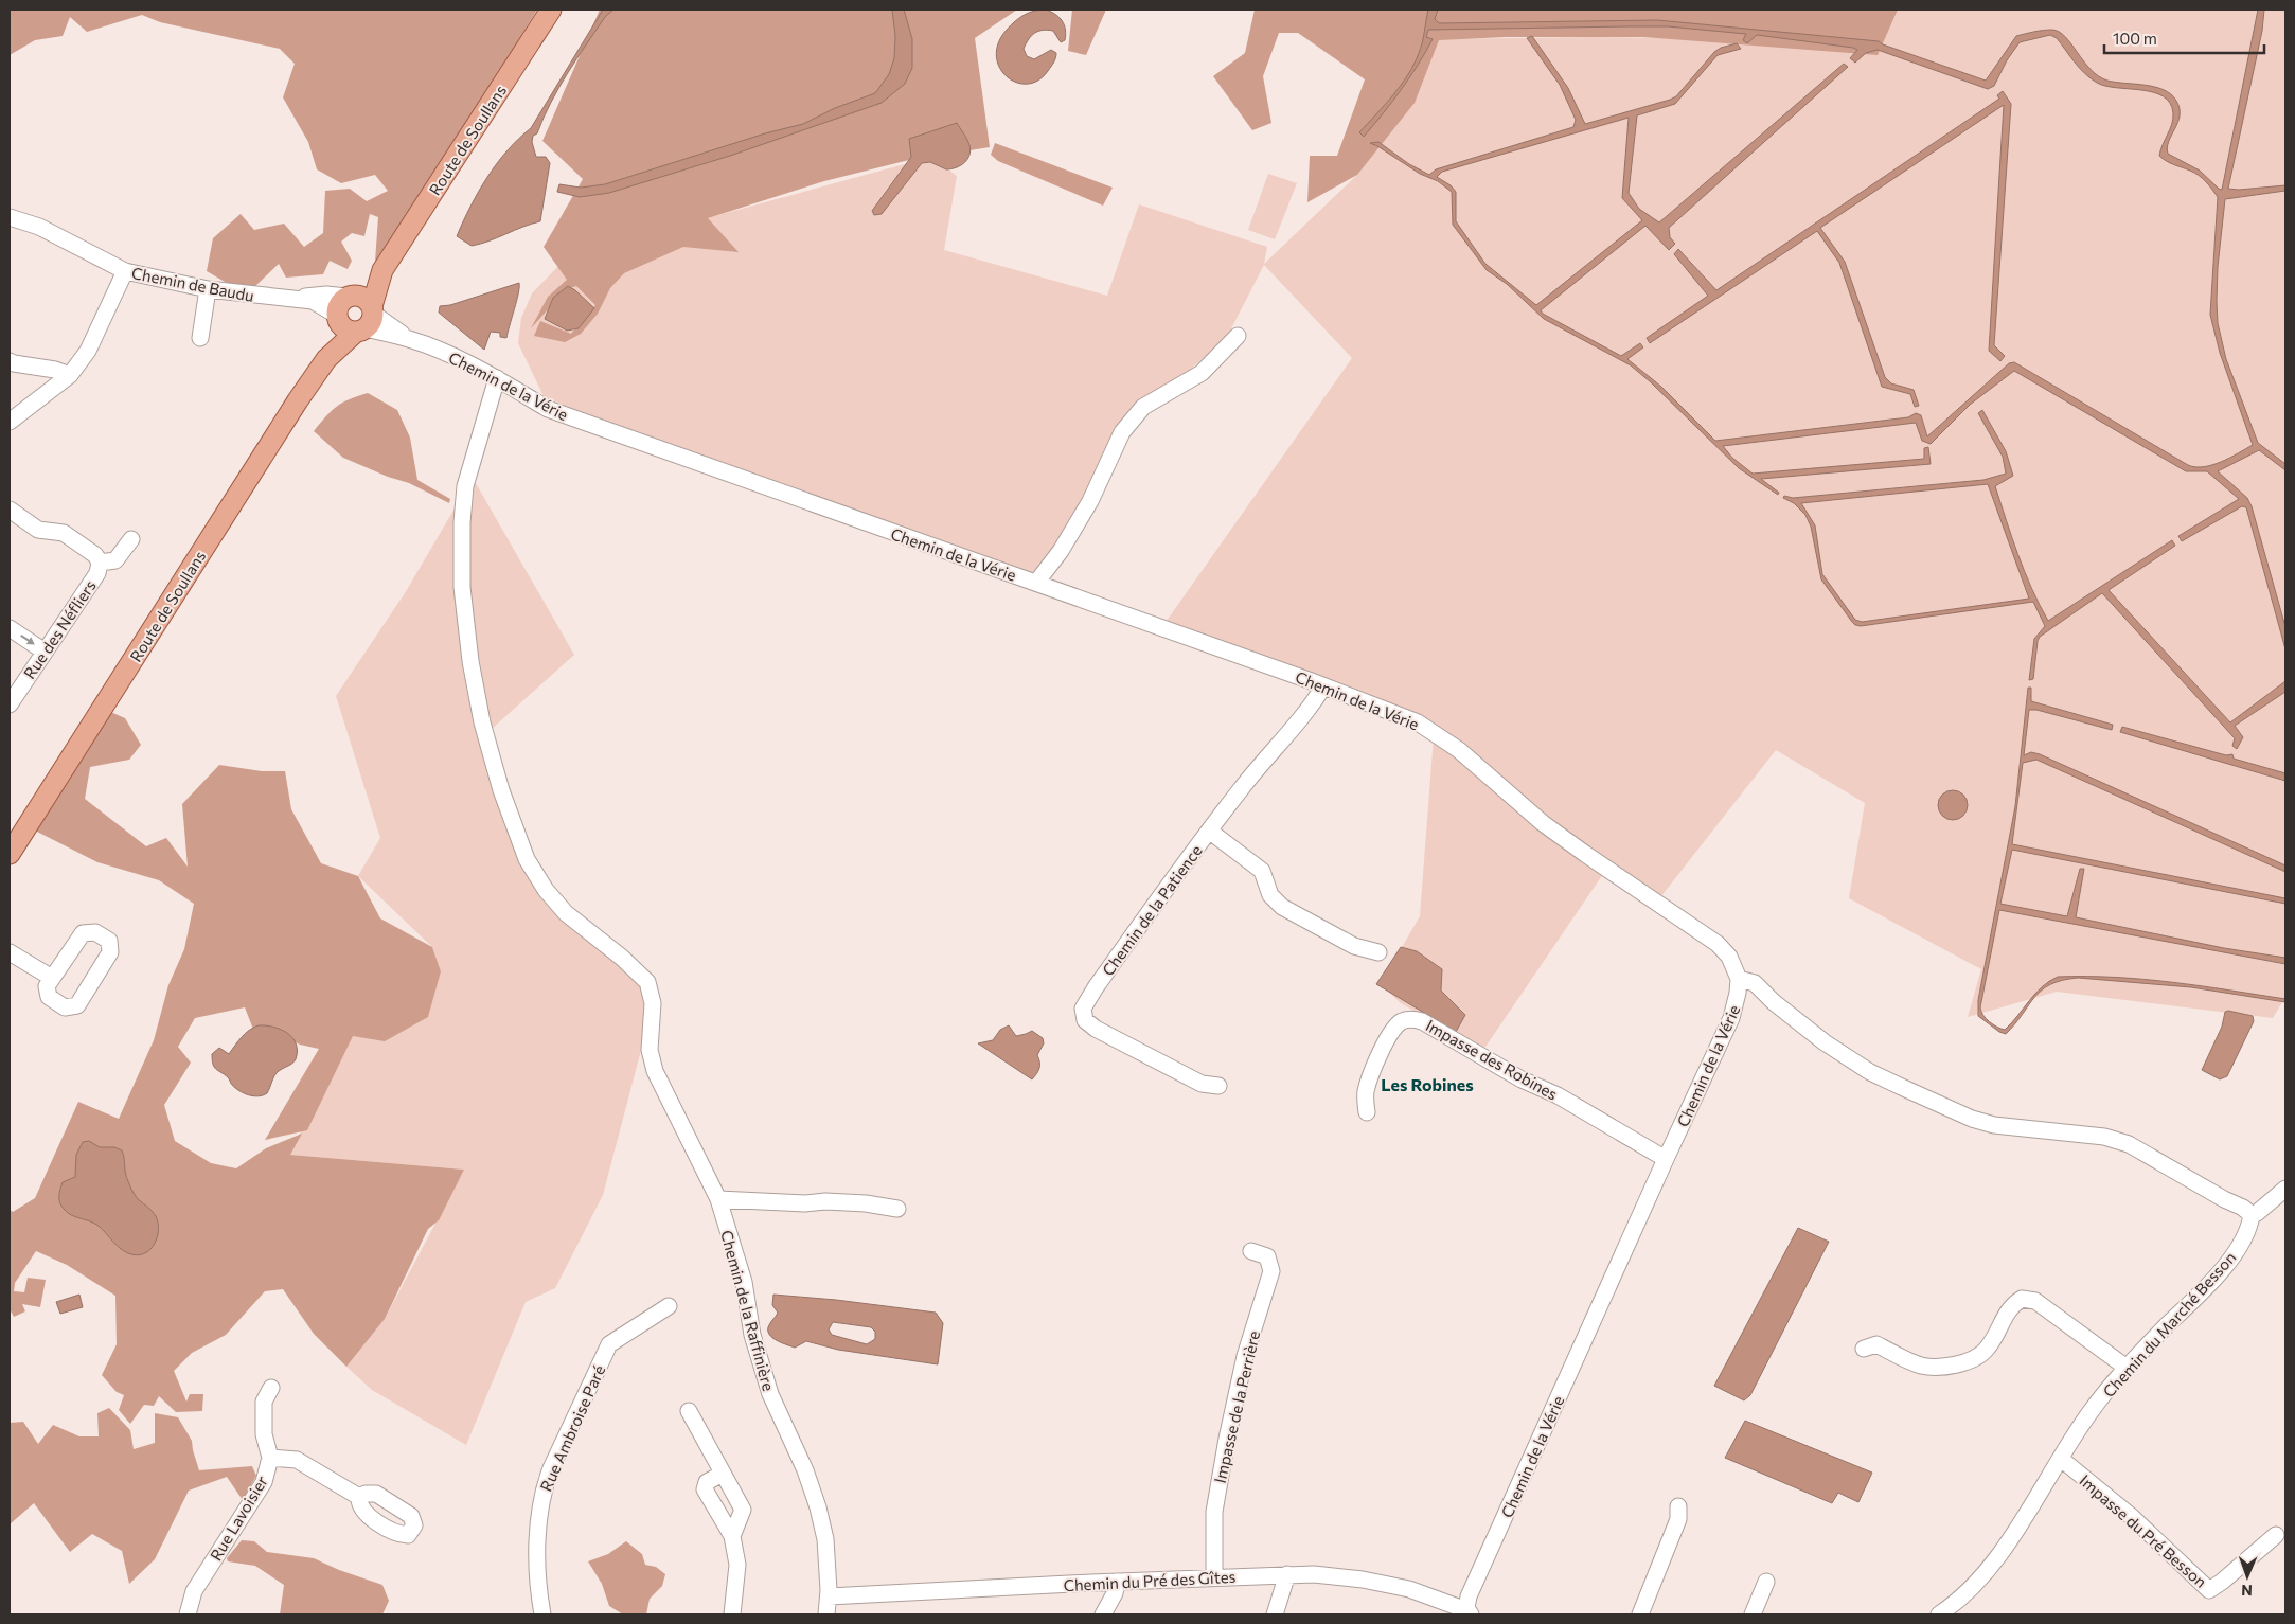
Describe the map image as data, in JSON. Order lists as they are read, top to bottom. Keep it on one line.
{"streets":{"main road":["Route de Soullans"],"street":["Chemin de Baudu","Chemin de la Vérie","Rue des Néfliers","Chemin de la Patience","Impasse des Robines","Chemin de la Raffinière","Chemin du Marché Besson","Impasse de la Perrière","Rue Ambroise Paré","Rue Lavoisier","Impasse du Pré Besson","Chemin du Pré des Gîtes"]},"crossings":[["Route de Soullans","Chemin de Baudu"],["Route de Soullans","Chemin de la Vérie"],["Chemin de Baudu","Chemin de la Vérie"],["Chemin de la Vérie","Chemin de la Patience"],["Chemin de la Vérie","Impasse des Robines"],["Chemin de la Vérie","Chemin de la Raffinière"],["Chemin de la Vérie","Chemin du Pré des Gîtes"],["Chemin de la Raffinière","Chemin du Pré des Gîtes"],["Chemin du Marché Besson","Impasse du Pré Besson"],["Impasse de la Perrière","Chemin du Pré des Gîtes"]],"districts":["Les Robines"],"scale_bar":"100 m","north":"bottom"}
